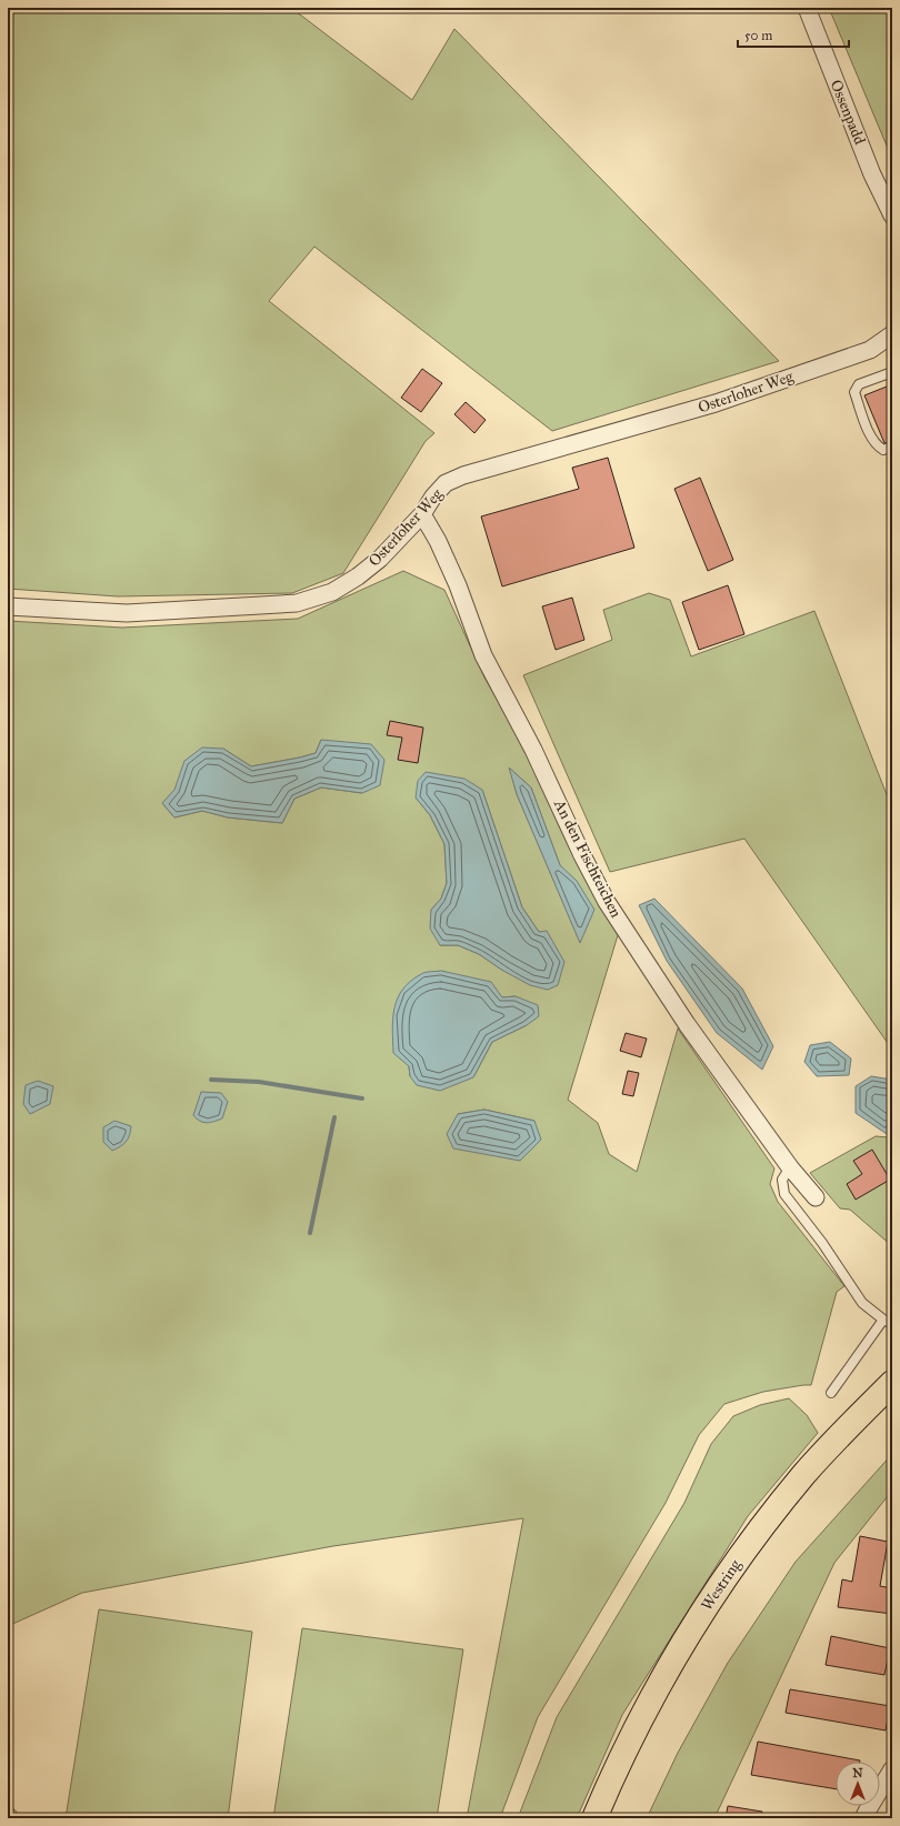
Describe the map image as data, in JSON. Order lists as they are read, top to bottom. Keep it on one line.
{"streets":{"main road":["Westring"],"street":["Ossenpadd","Osterloher Weg","An den Fischteichen"]},"crossings":[["Osterloher Weg","An den Fischteichen"]],"scale_bar":"50 m","north":"top"}
